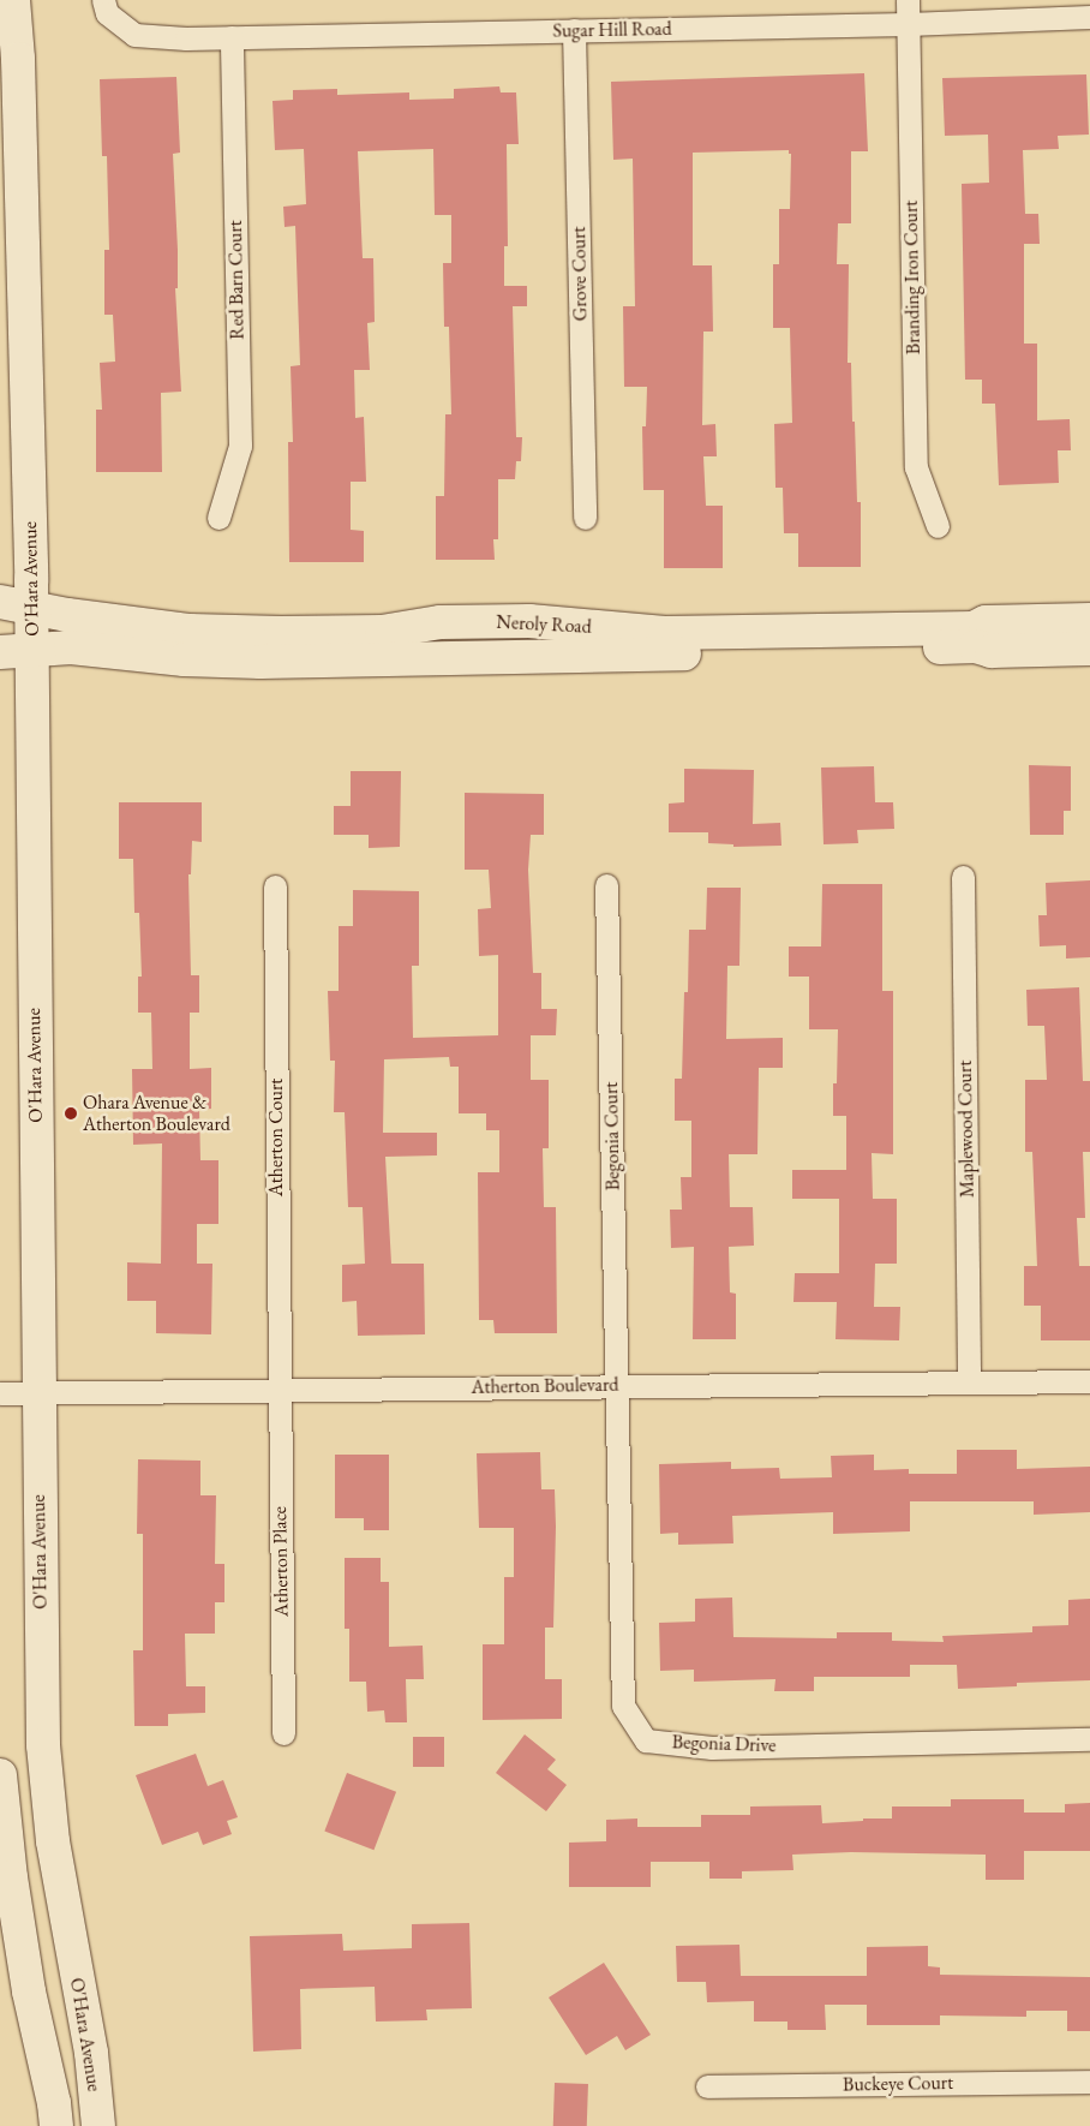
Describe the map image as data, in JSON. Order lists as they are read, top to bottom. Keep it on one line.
{"streets":{"main road":["O'Hara Avenue","Neroly Road"],"street":["Sugar Hill Road","Grove Court","Branding Iron Court","Red Barn Court","Maplewood Court","Begonia Court","Atherton Court","Atherton Boulevard","Atherton Place","Begonia Drive","Buckeye Court"]},"crossings":[["Sugar Hill Road","Grove Court"],["Sugar Hill Road","Branding Iron Court"],["Sugar Hill Road","Red Barn Court"],["O'Hara Avenue","Neroly Road"],["O'Hara Avenue","Atherton Boulevard"],["Maplewood Court","Atherton Boulevard"],["Begonia Court","Atherton Boulevard"],["Begonia Court","Begonia Drive"],["Atherton Court","Atherton Boulevard"],["Atherton Court","Atherton Place"],["Atherton Boulevard","Atherton Place"],["Atherton Boulevard","Begonia Drive"]],"places":["Ohara Avenue & Atherton Boulevard"]}
